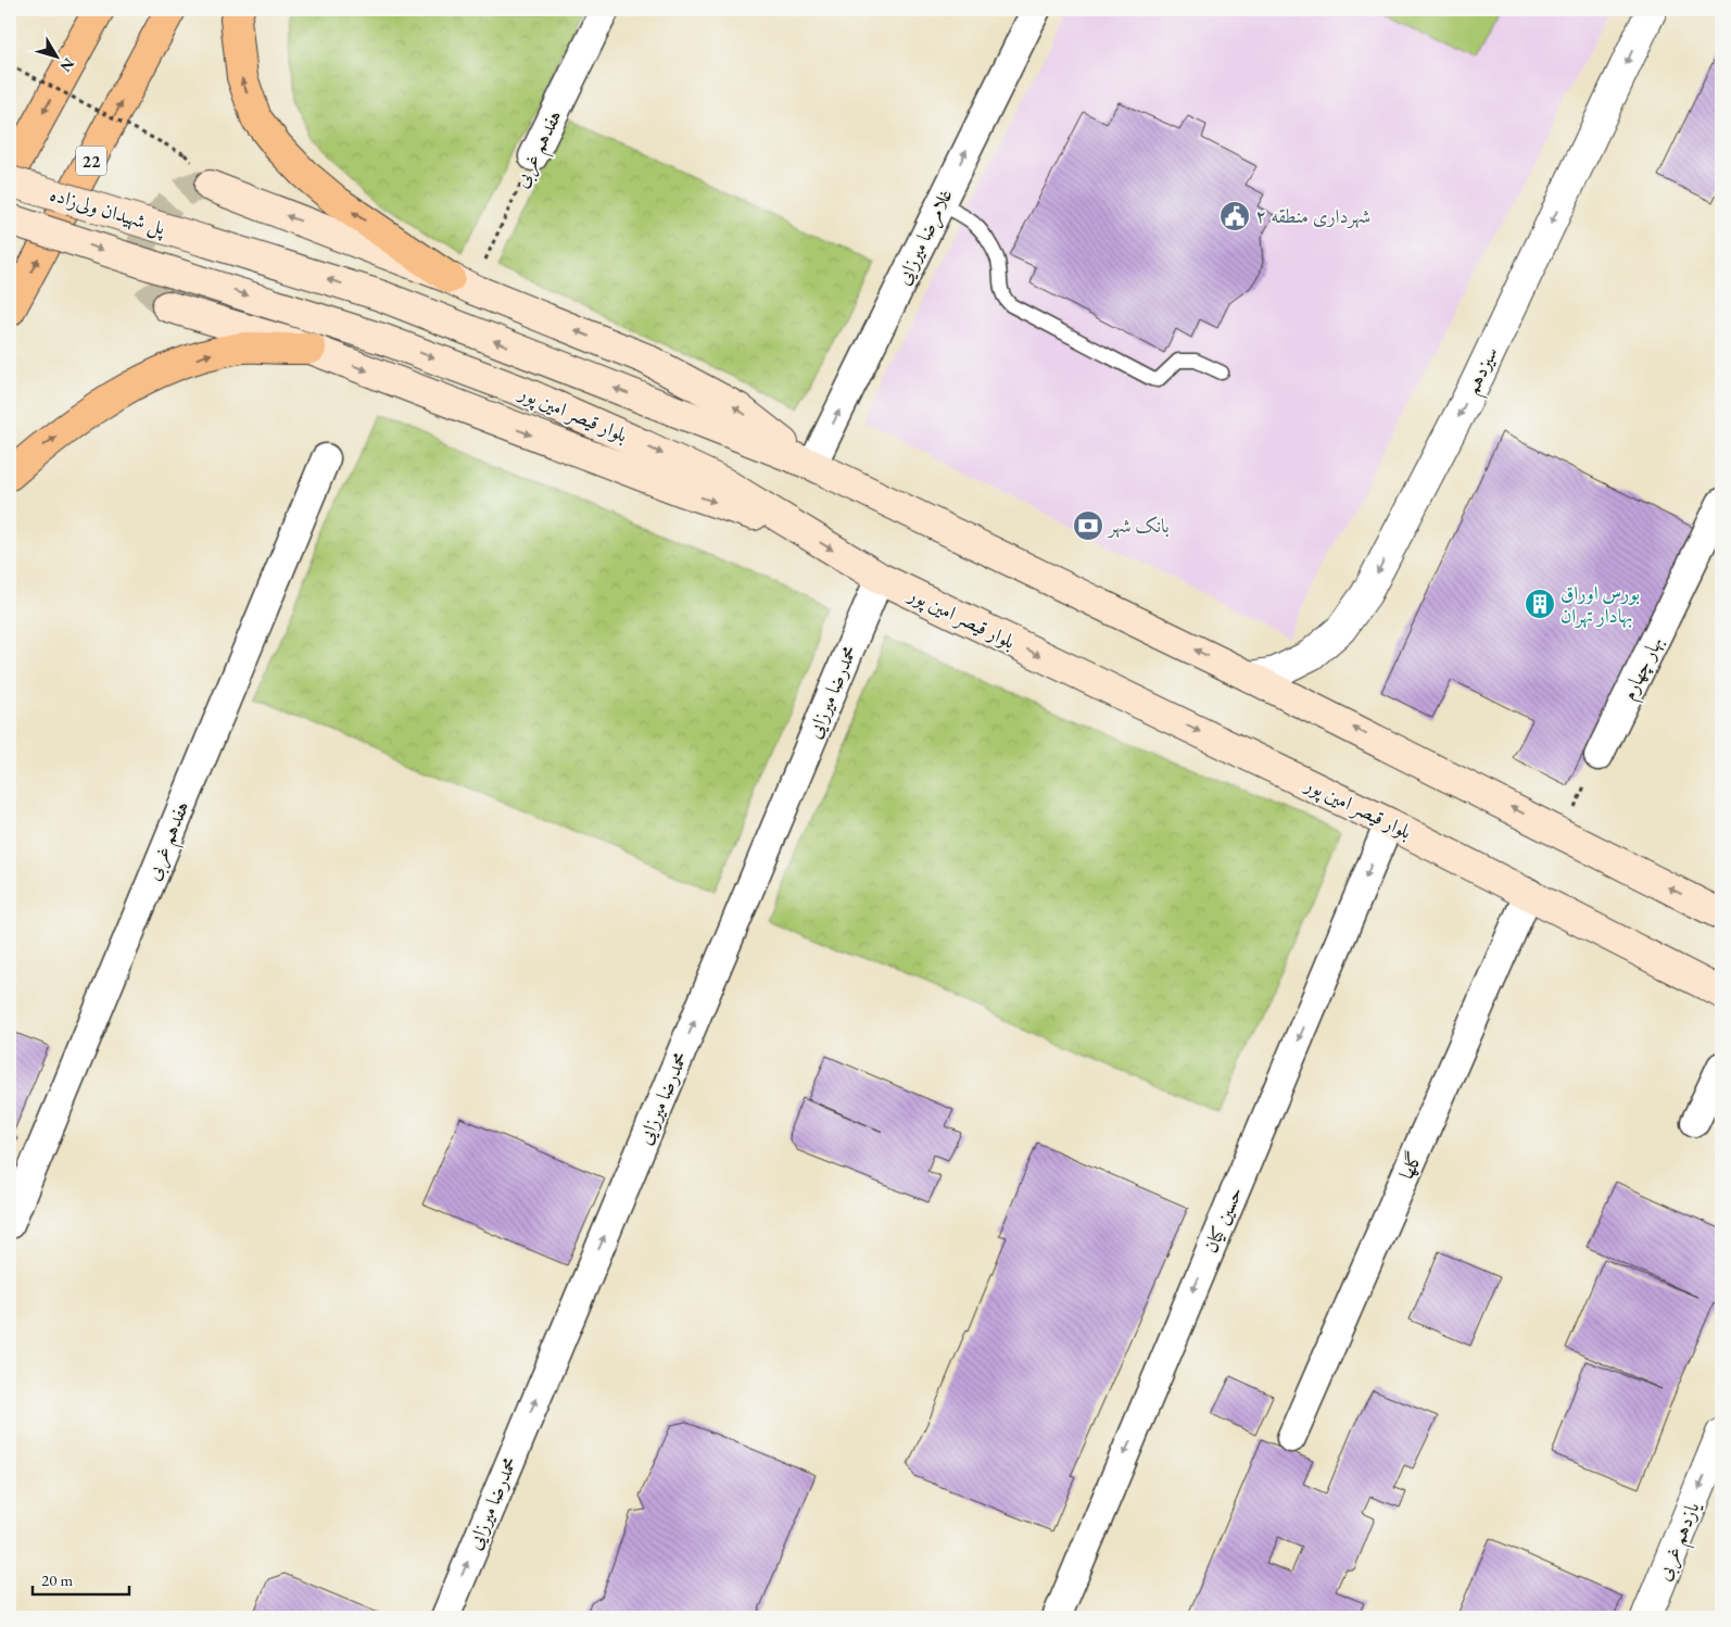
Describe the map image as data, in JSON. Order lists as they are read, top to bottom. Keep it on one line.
{"streets":{"highway":["22"],"main road":["پل شهیدان ولی‌زاده","بلوار قیصر امین پور"],"street":["هفدهم غربی","غلامرضا میرزایی","سیزدهم","بهار چهارم","محمدرضا میرزایی","گلها","حسین کیان","یازدهم غربی"]},"crossings":[["پل شهیدان ولی‌زاده","بلوار قیصر امین پور"],["غلامرضا میرزایی","بلوار قیصر امین پور"],["سیزدهم","بلوار قیصر امین پور"],["بلوار قیصر امین پور","محمدرضا میرزایی"],["بلوار قیصر امین پور","گلها"],["بلوار قیصر امین پور","حسین کیان"]],"one_way":["غلامرضا میرزایی","سیزدهم","محمدرضا میرزایی","حسین کیان","یازدهم غربی"],"places":{"public building":["شهرداری منطقه ۲"],"bank":["بانک شهر"],"building":["بورس اوراق بهادار تهران"]},"scale_bar":"20 m","north":"bottom right"}
